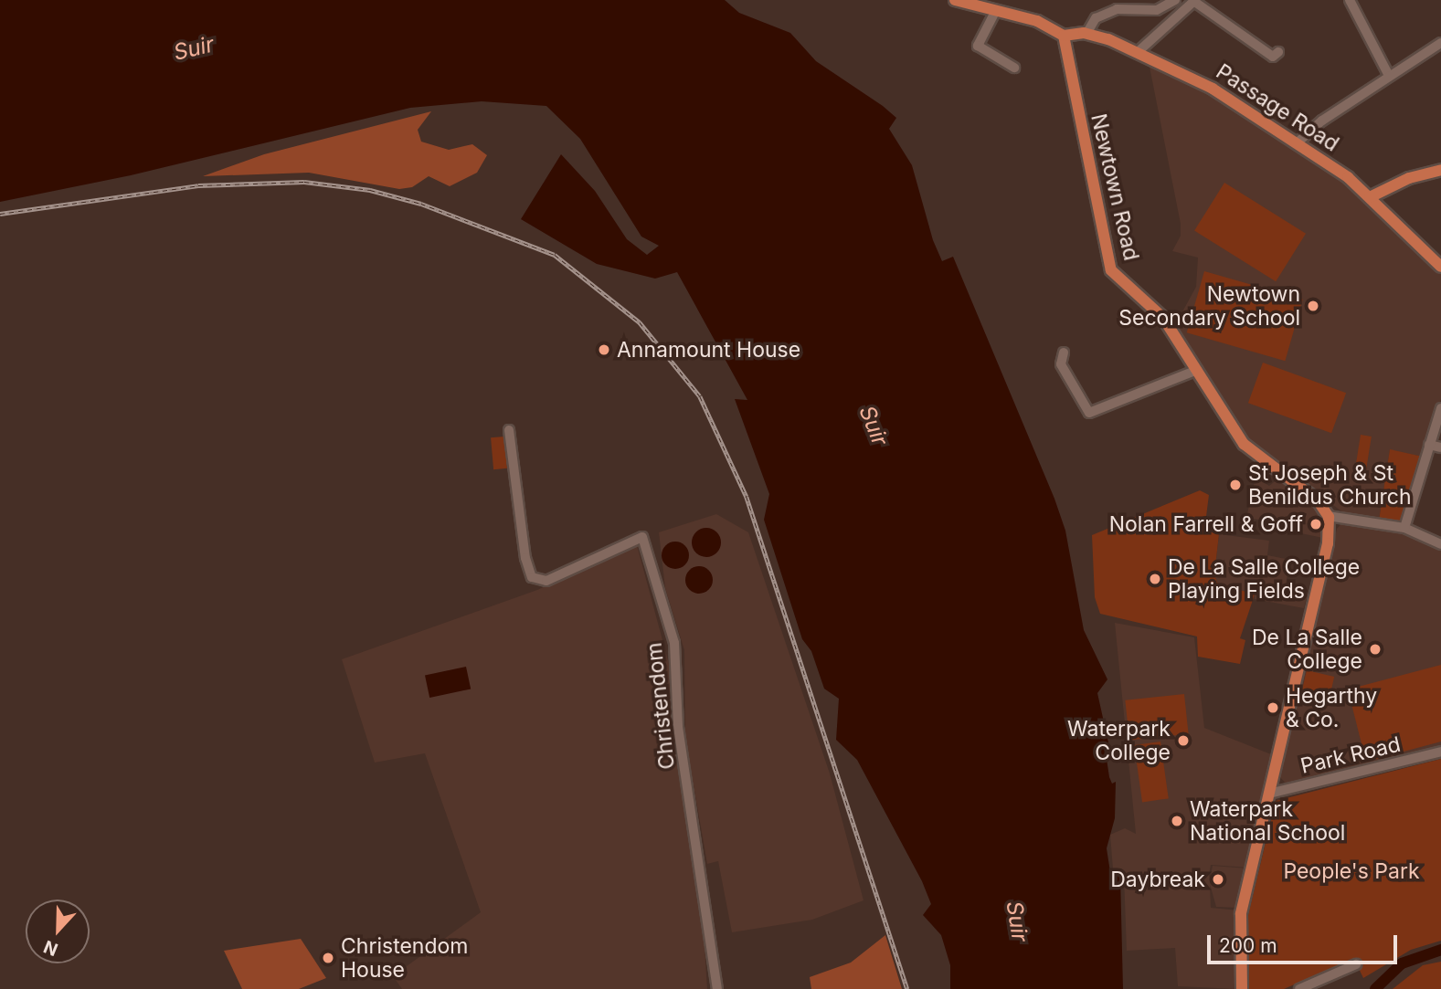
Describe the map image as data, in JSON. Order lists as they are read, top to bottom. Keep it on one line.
{"streets":{"main road":["Passage Road","Newtown Road"],"street":["Christendom","Park Road"]},"crossings":[["Passage Road","Newtown Road"]],"water":["Suir"],"parks":["People's Park"],"places":["Newtown Secondary School","Annamount House","St Joseph & St Benildus Church","Nolan Farrell & Goff","De La Salle College Playing Fields","De La Salle College","Hegarthy & Co.","Waterpark College","Waterpark National School","Daybreak","Christendom House"],"scale_bar":"200 m","north":"bottom"}
